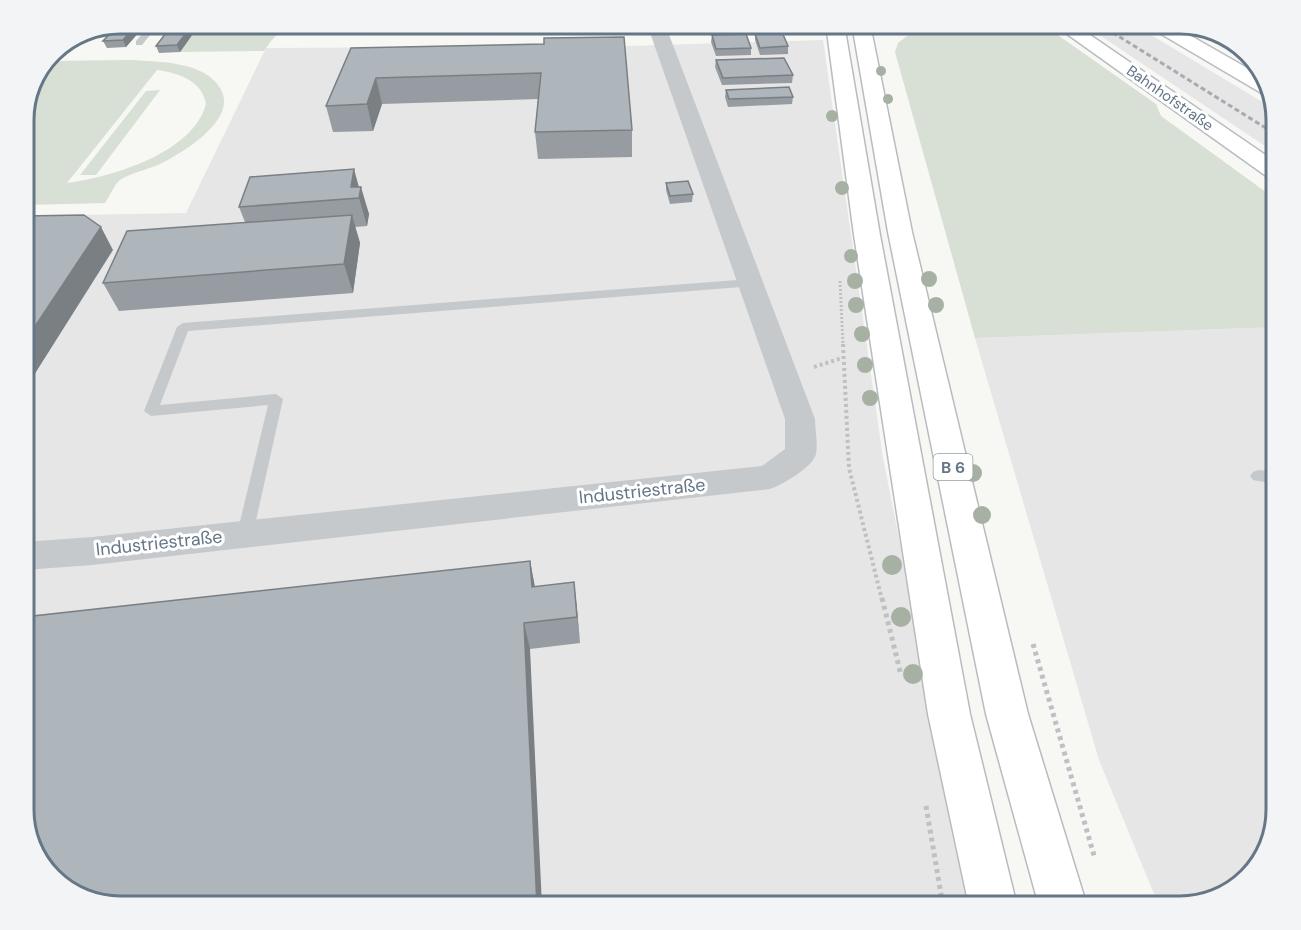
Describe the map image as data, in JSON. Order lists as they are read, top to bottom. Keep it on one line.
{"streets":{"main road":["Bahnhofstraße","B 6"],"street":["Industriestraße"]}}
